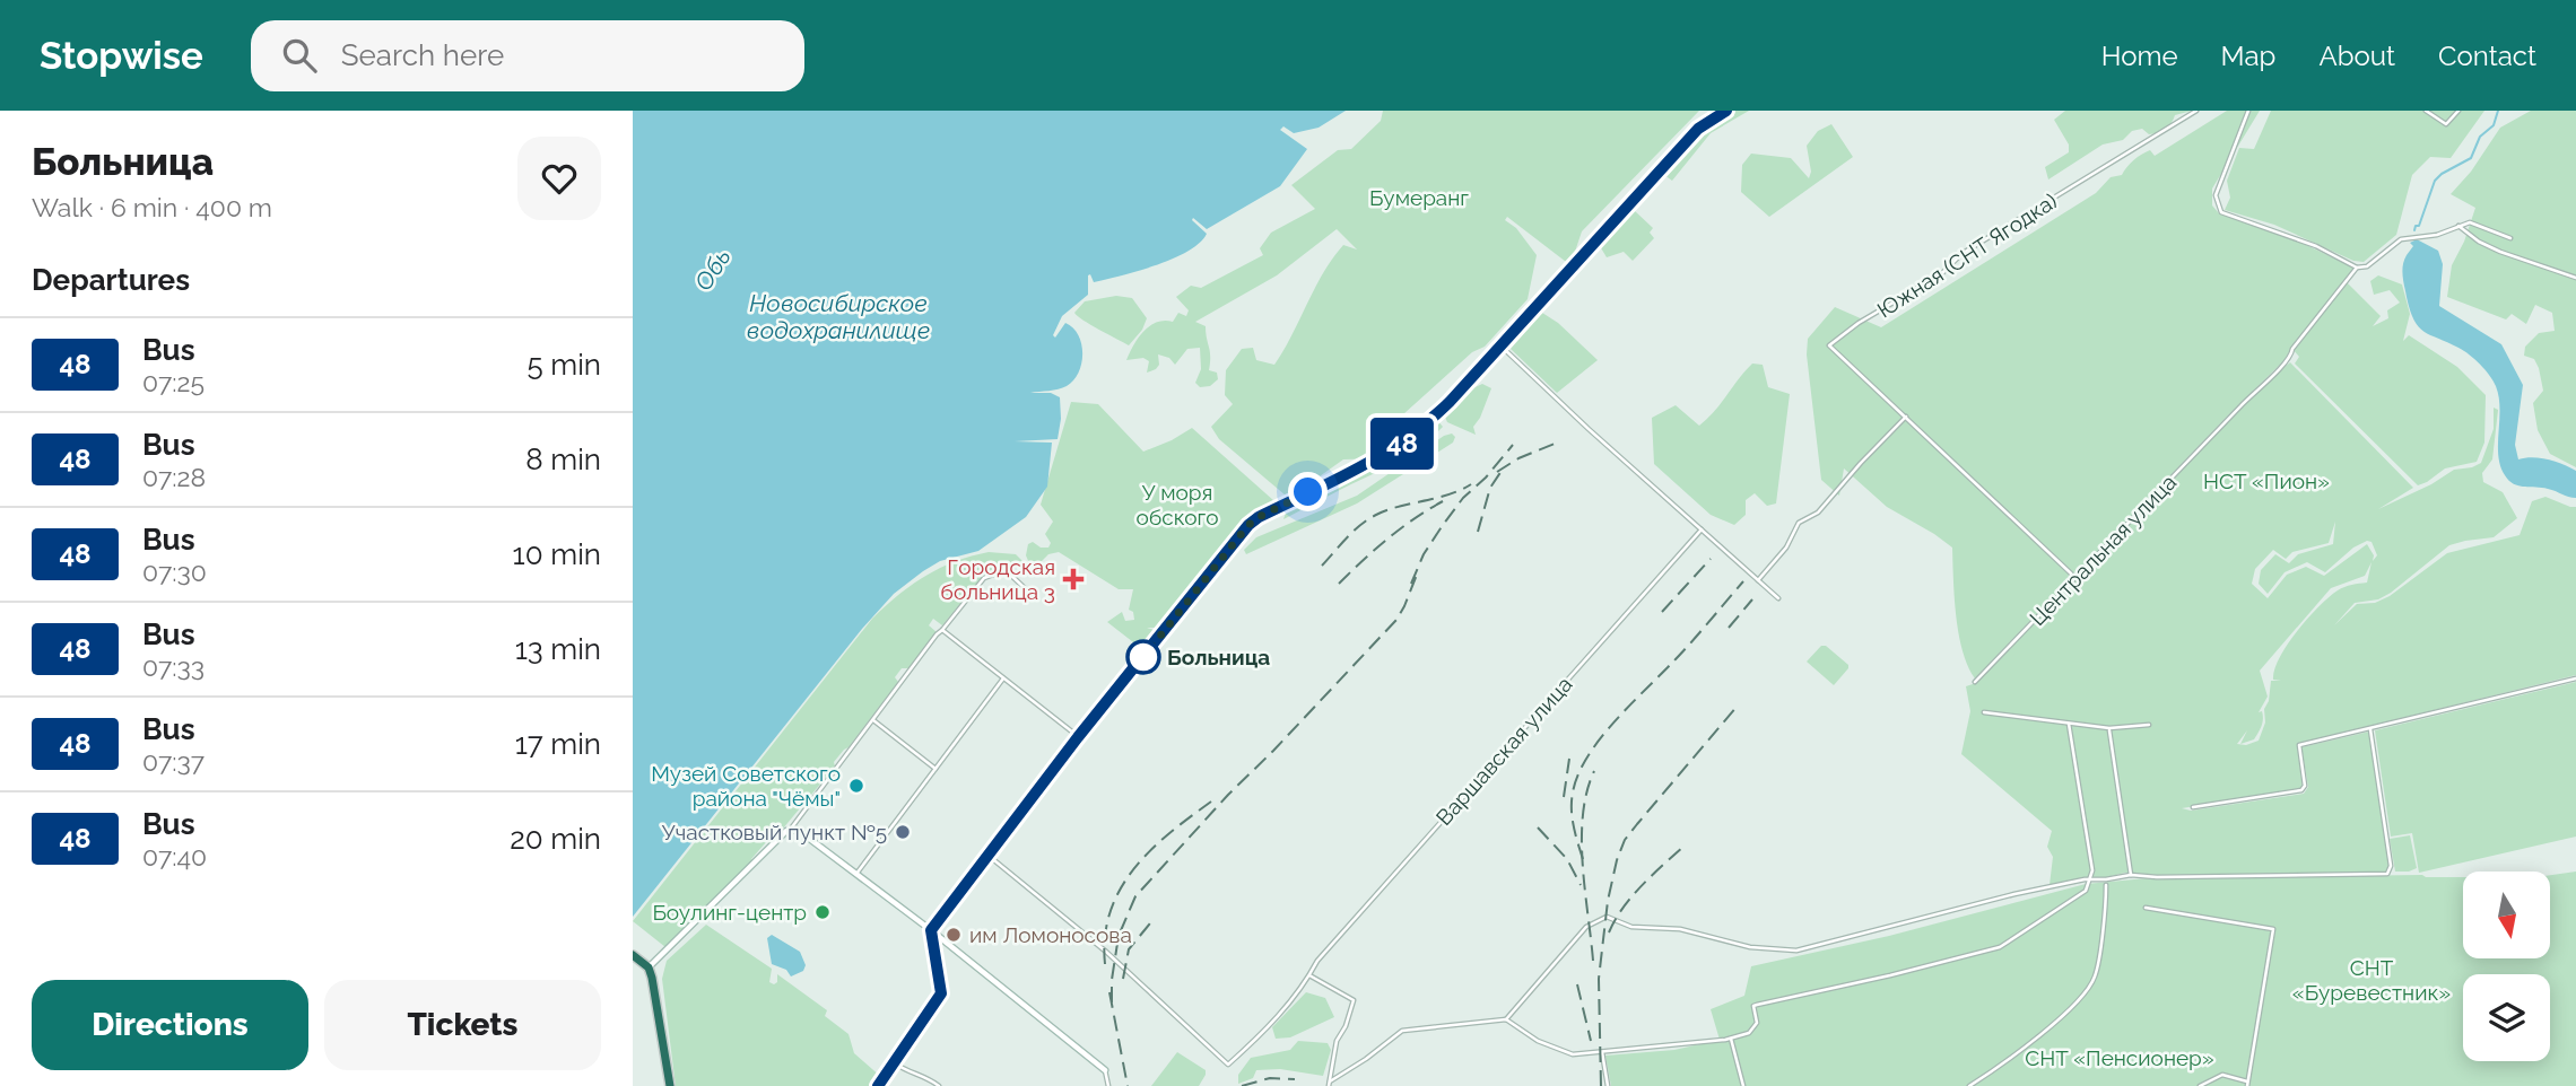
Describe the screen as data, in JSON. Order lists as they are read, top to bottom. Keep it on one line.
{"streets":{"street":["Южная (СНТ Ягодка)","Центральная улица","Варшавская улица"]},"water":["Обь","Новосибирское водохранилище"],"parks":["Бумеранг","НСТ «Пион»","У моря обского","СНТ «Буревестник»","СНТ «Пенсионер»"],"places":{"health":["Городская больница 3"],"other":["Больница","Музей Советского района \"Чёмы\"","Участковый пункт №5","Боулинг-центр","им Ломоносова"]},"lines":["bus line 48"],"north":"bottom","page":{"header":"Stopwise","search":"Search here","nav":["Home","Map","About","Contact"],"heading":[["Больница","Walk · 6 min · 400 m"],"Departures"],"on_map":"48","list":[{"mark":"48","name":"Bus","note":"07:25","value":"5 min"},{"mark":"48","name":"Bus","note":"07:28","value":"8 min"},{"mark":"48","name":"Bus","note":"07:30","value":"10 min"},{"mark":"48","name":"Bus","note":"07:33","value":"13 min"},{"mark":"48","name":"Bus","note":"07:37","value":"17 min"},{"mark":"48","name":"Bus","note":"07:40","value":"20 min"}],"buttons":["Directions","Tickets"]}}
